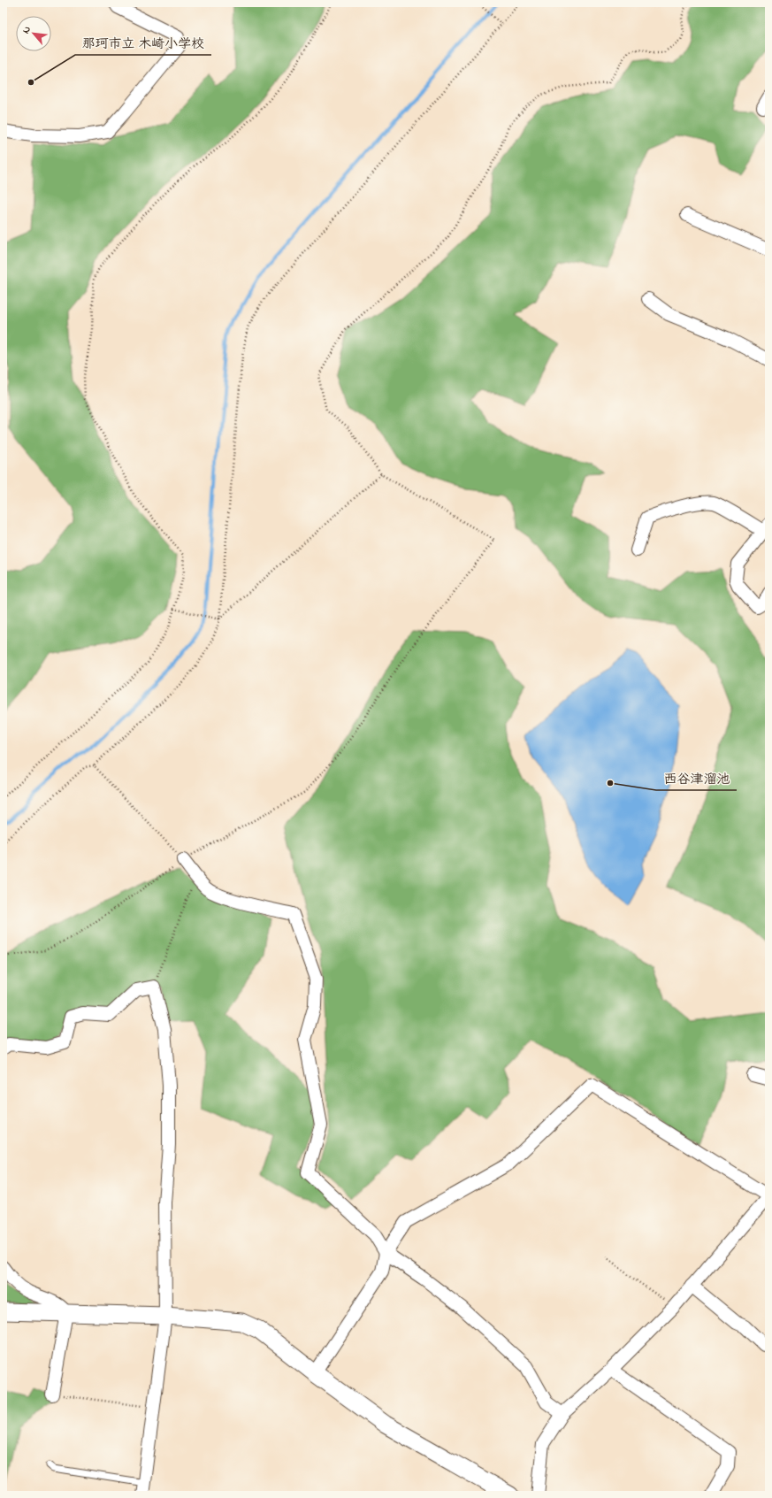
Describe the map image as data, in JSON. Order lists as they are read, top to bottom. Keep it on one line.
{"places":["那珂市立 木崎小学校","西谷津溜池"],"north":"top left"}
